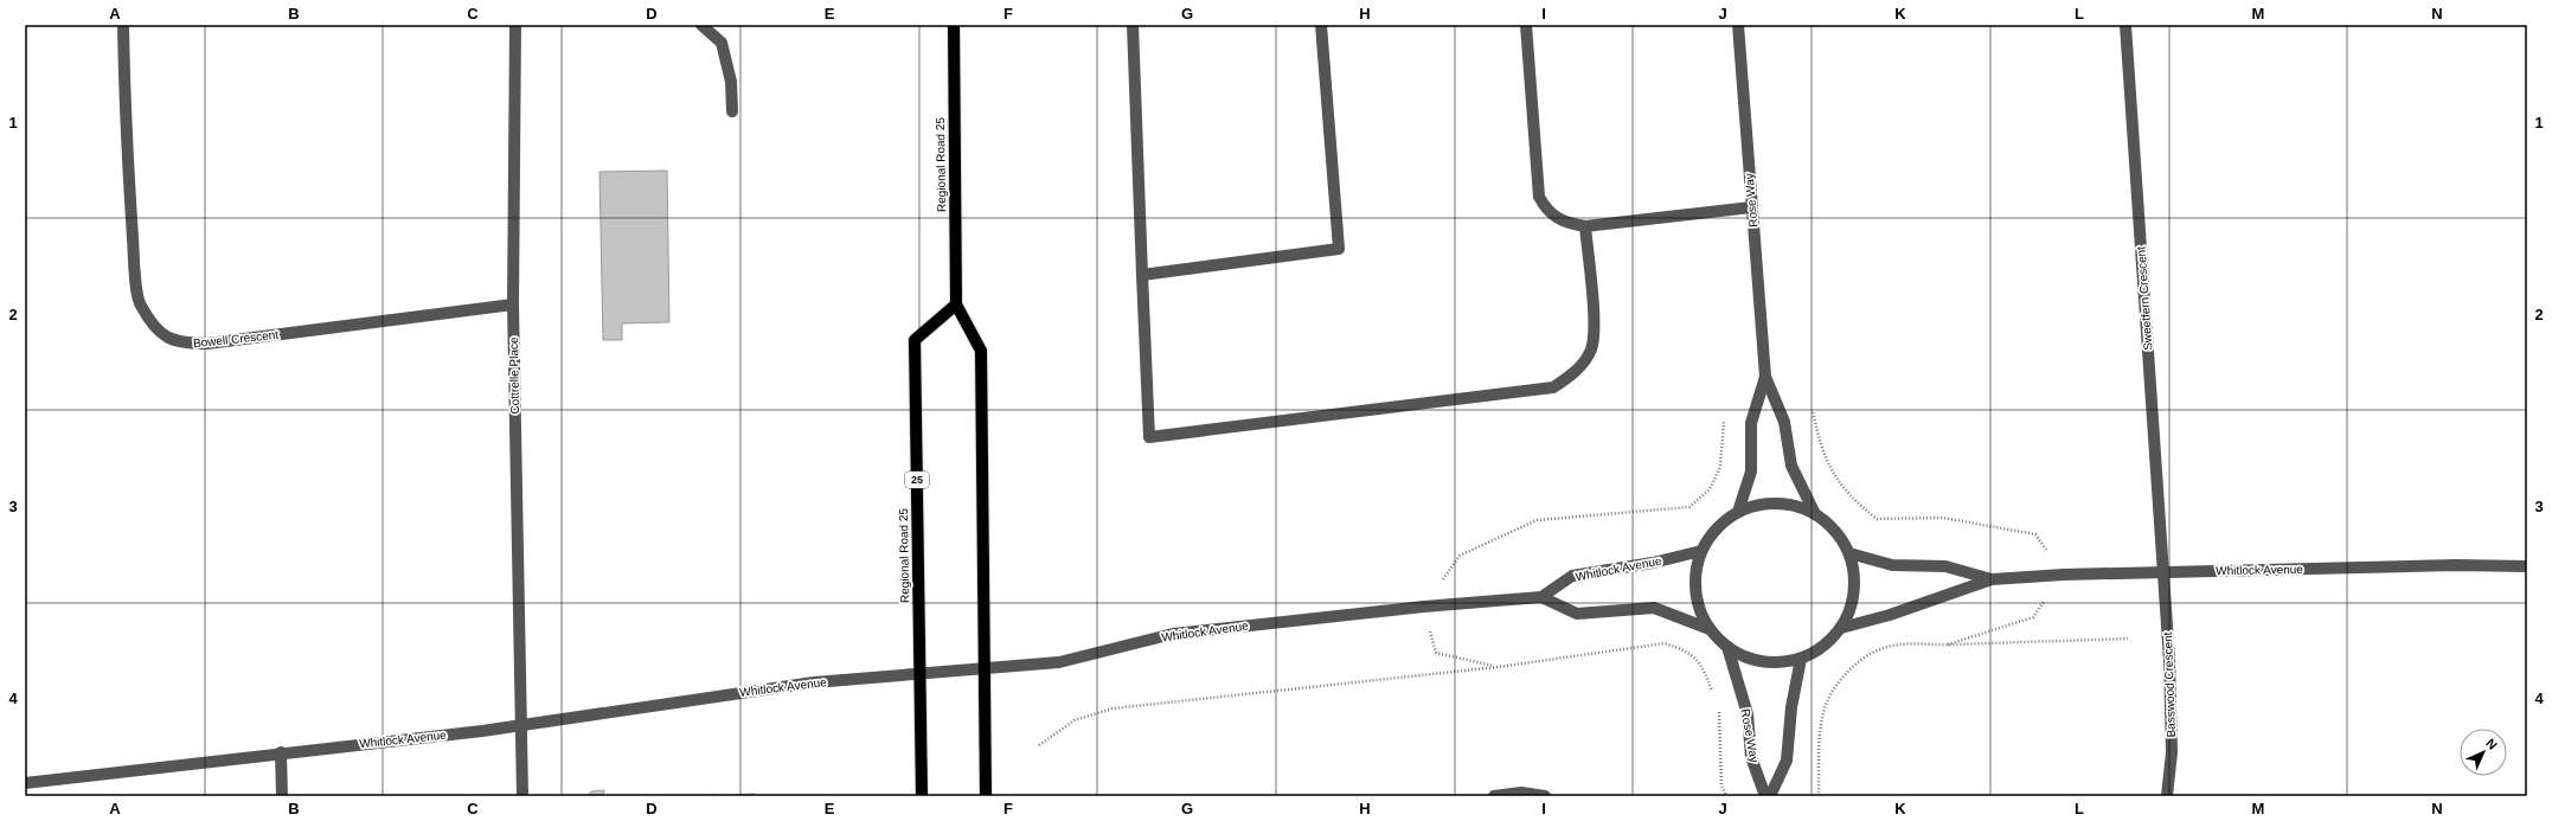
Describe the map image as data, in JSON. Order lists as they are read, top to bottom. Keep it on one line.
{"streets":{"main road":["Regional Road 25","25"],"street":["Rose Way","Sweetfern Crescent","Bowell Crescent","Cottrelle Place","Whitlock Avenue","Basswood Crescent"]},"crossings":[["Regional Road 25","Whitlock Avenue"],["Rose Way","Whitlock Avenue"],["Sweetfern Crescent","Whitlock Avenue"],["Sweetfern Crescent","Basswood Crescent"],["Bowell Crescent","Cottrelle Place"],["Cottrelle Place","Whitlock Avenue"],["Whitlock Avenue","Basswood Crescent"]],"north":"top right","grid":{"columns":["A","B","C","D","E","F","G","H","I","J","K","L","M","N"],"rows":["1","2","3","4"]}}
